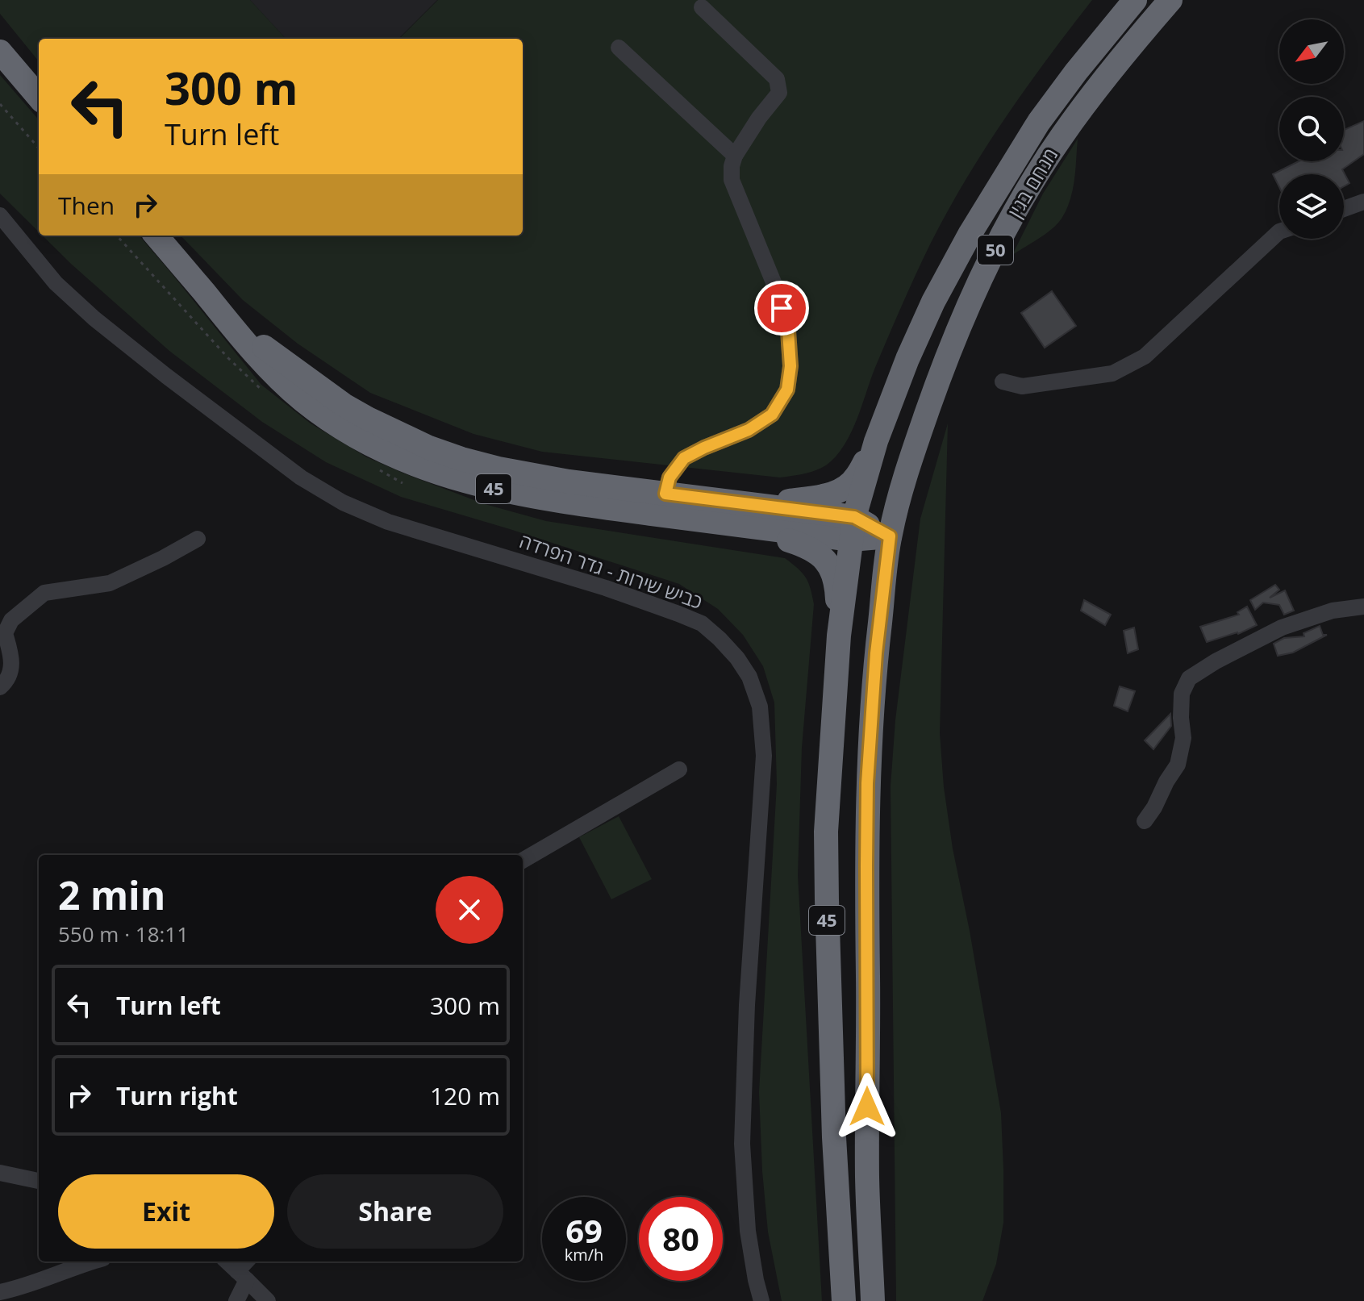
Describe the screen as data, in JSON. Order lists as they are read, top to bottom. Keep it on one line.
{"streets":{"highway":["מנחם בגין","50","45"],"street":["כביש שירות - גדר הפרדה"]},"crossings":[["מנחם בגין","45"]],"north":"bottom left","page":{"turn":["300 m","Turn left"],"then":"Then","heading":["2 min","550 m · 18:11"],"list":[{"name":"Turn left","value":"300 m"},{"name":"Turn right","value":"120 m"}],"buttons":["Exit","Share"],"speed":"69 km/h","limit":"80"}}
